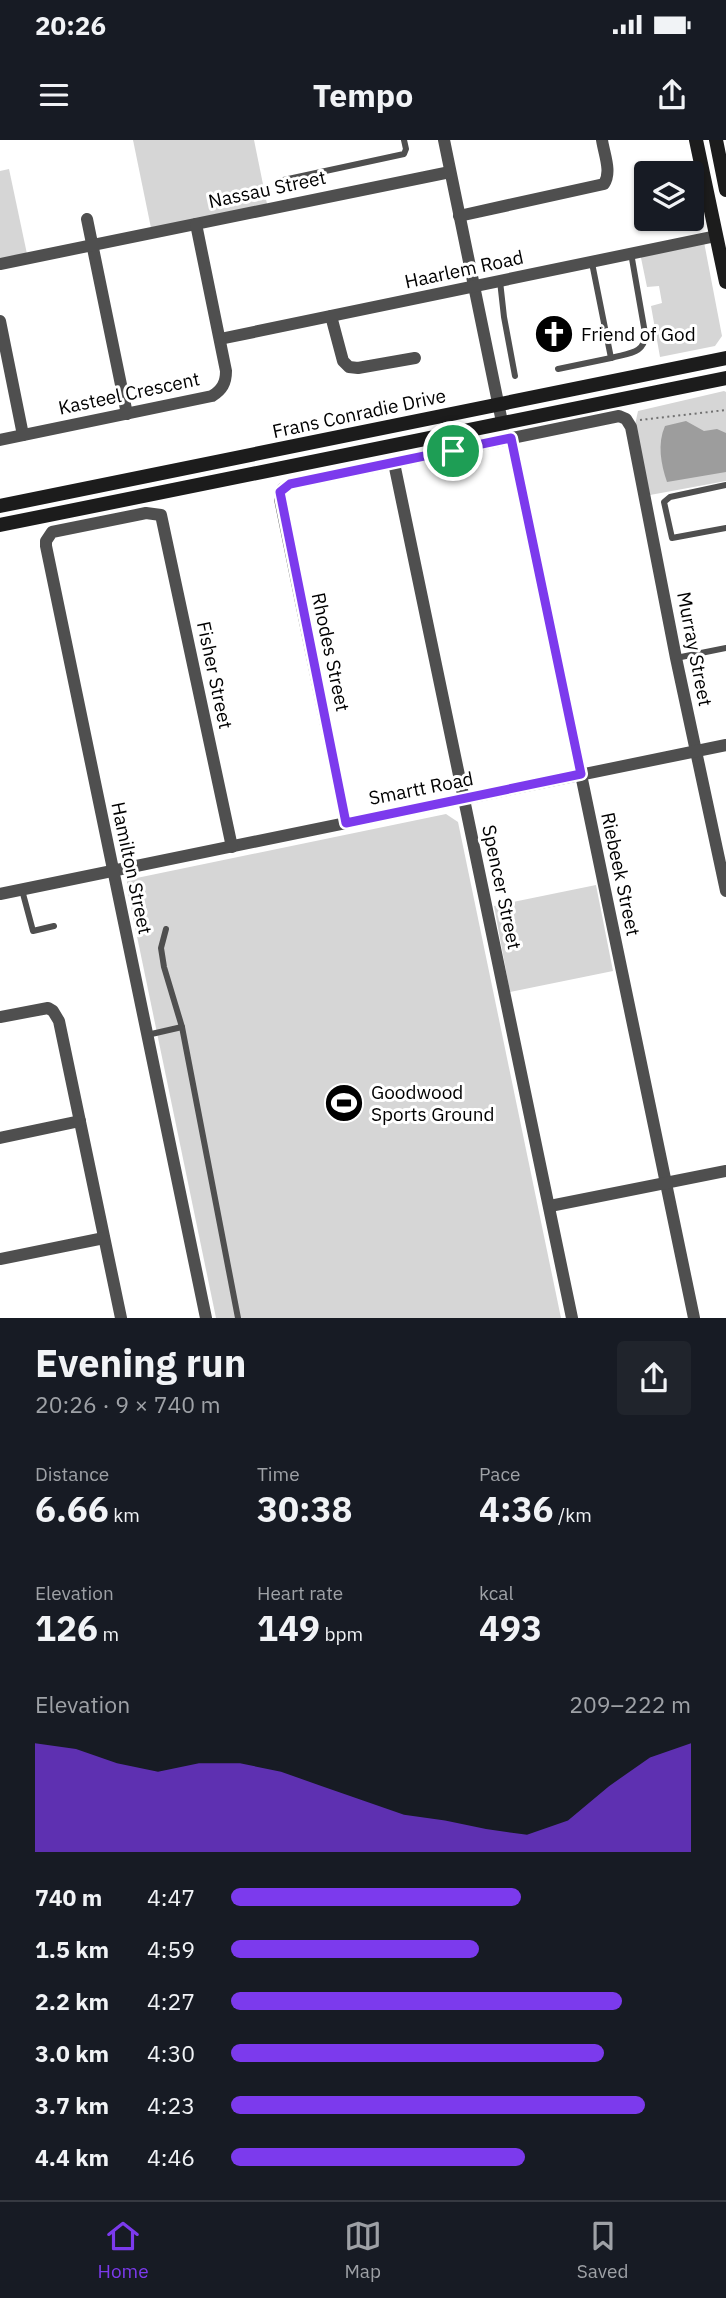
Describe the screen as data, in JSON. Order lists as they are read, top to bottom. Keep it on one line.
{"streets":{"main road":["Frans Conradie Drive"],"street":["Nassau Street","Haarlem Road","Kasteel Crescent","Murray Street","Rhodes Street","Fisher Street","Smartt Road","Hamilton Street","Riebeek Street","Spencer Street"]},"crossings":[["Nassau Street","Kasteel Crescent"],["Haarlem Road","Kasteel Crescent"],["Murray Street","Smartt Road"],["Rhodes Street","Smartt Road"],["Rhodes Street","Spencer Street"],["Fisher Street","Smartt Road"],["Fisher Street","Hamilton Street"],["Smartt Road","Hamilton Street"],["Smartt Road","Riebeek Street"],["Smartt Road","Spencer Street"]],"places":{"church":["Friend of God"],"sports":["Goodwood Sports Ground"]},"page":{"status":"20:26","header":"Tempo","heading":["Evening run","20:26 · 9 × 740 m"],"stats":[["Distance","6.66 km"],["Time","30:38"],["Pace","4:36 /km"],["Elevation","126 m"],["Heart rate","149 bpm"],["kcal","493"]],"chart":["Elevation","209–222 m"],"list":[{"name":"740 m","note":"4:47"},{"name":"1.5 km","note":"4:59"},{"name":"2.2 km","note":"4:27"},{"name":"3.0 km","note":"4:30"},{"name":"3.7 km","note":"4:23"},{"name":"4.4 km","note":"4:46"}],"tabs":["Home","Map","Saved"]}}
